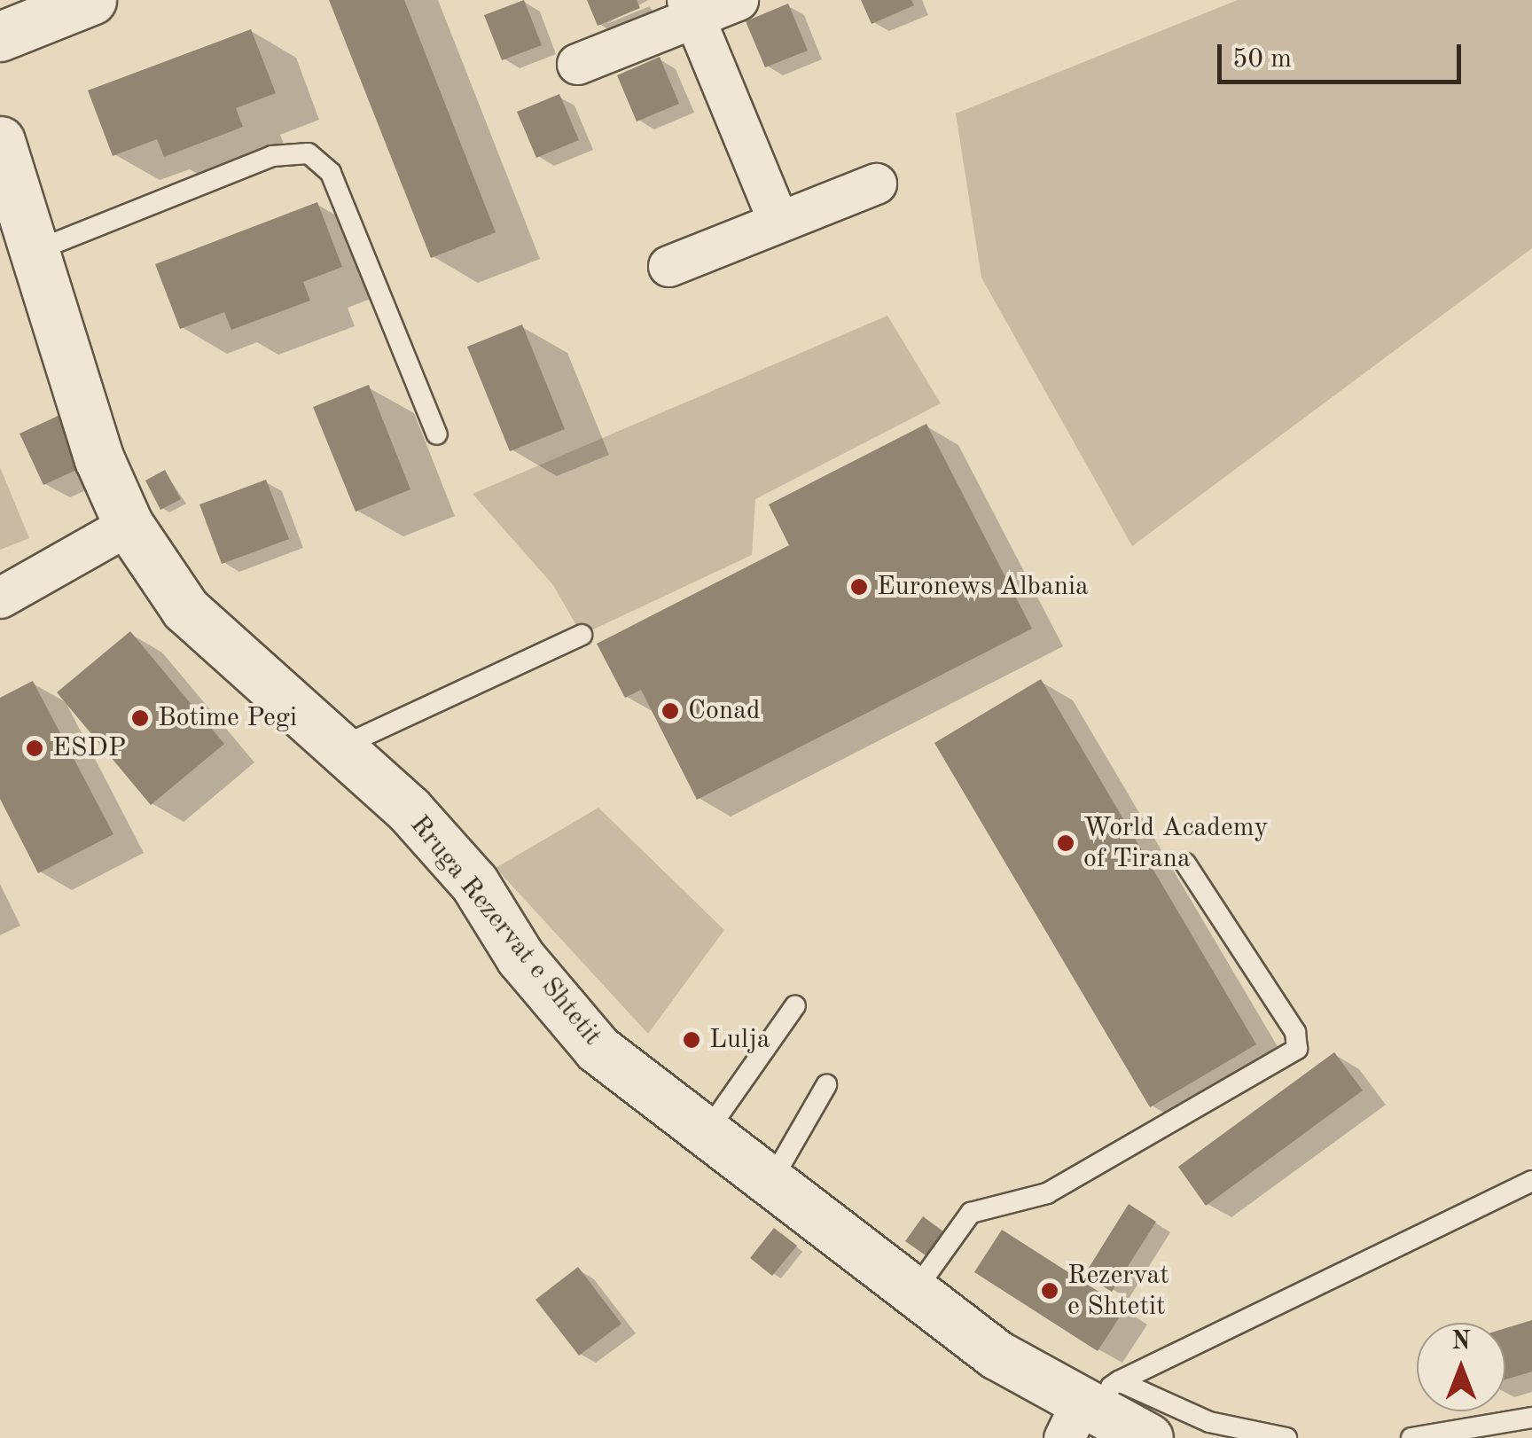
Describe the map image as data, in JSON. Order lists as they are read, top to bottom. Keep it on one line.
{"streets":{"street":["Rruga Rezervat e Shtetit"]},"places":["Euronews Albania","Conad","Botime Pegi","ESDP","World Academy of Tirana","Lulja","Rezervat e Shtetit"],"scale_bar":"50 m","north":"top"}
